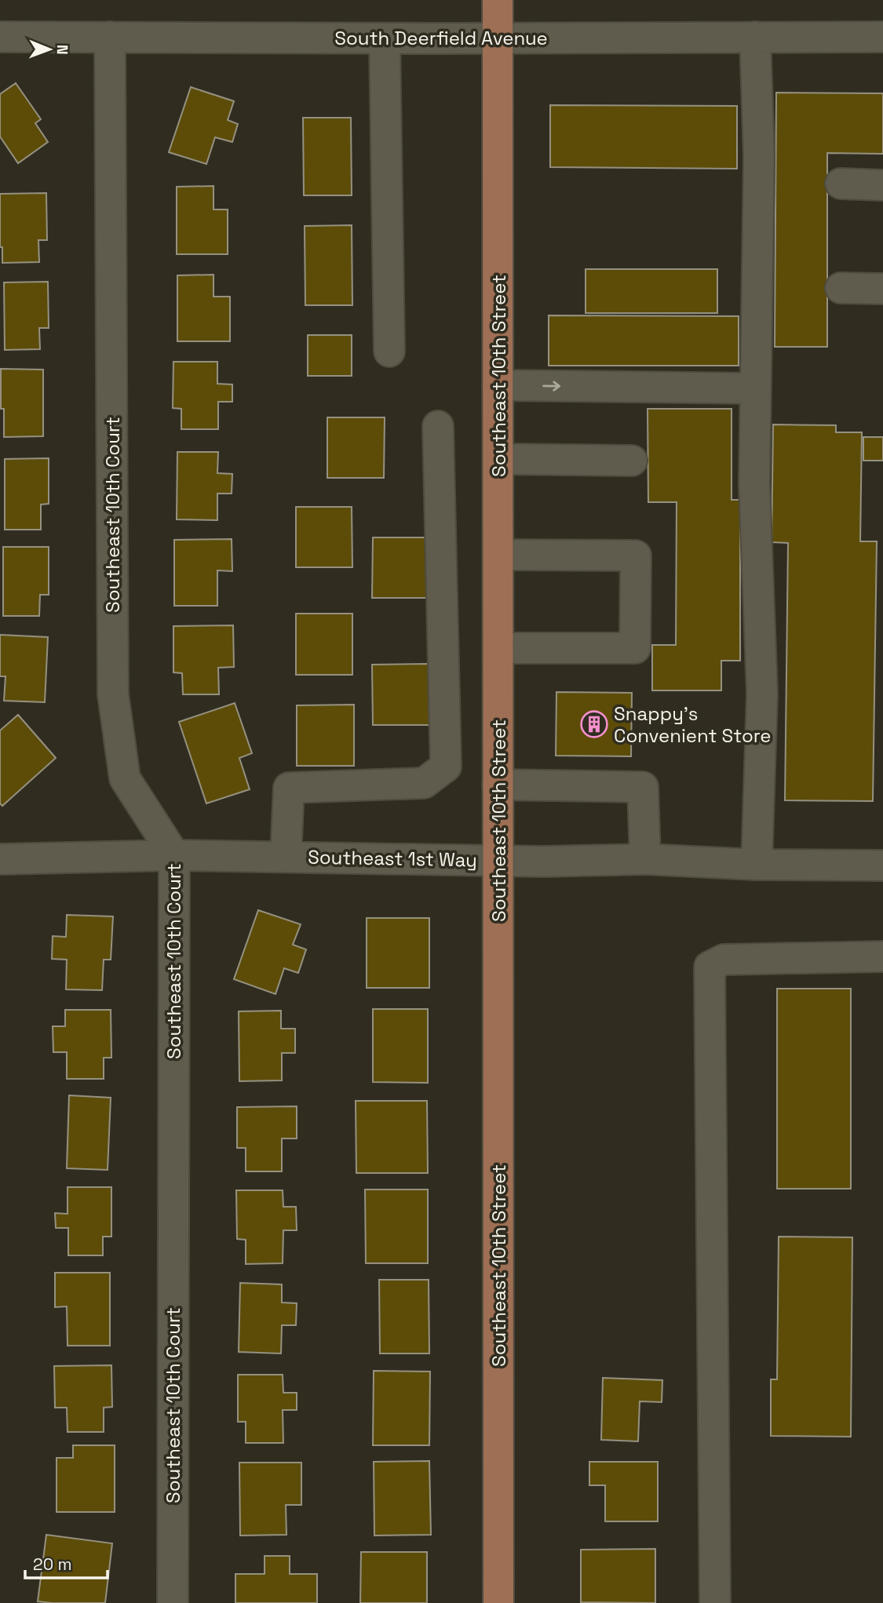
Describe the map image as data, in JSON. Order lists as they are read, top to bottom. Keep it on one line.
{"streets":{"main road":["Southeast 10th Street"],"street":["South Deerfield Avenue","Southeast 10th Court","Southeast 1st Way"]},"crossings":[["South Deerfield Avenue","Southeast 10th Street"],["South Deerfield Avenue","Southeast 10th Court"],["Southeast 10th Street","Southeast 1st Way"],["Southeast 10th Court","Southeast 1st Way"]],"places":{"building":["Snappy's Convenient Store"]},"scale_bar":"20 m","north":"right"}
